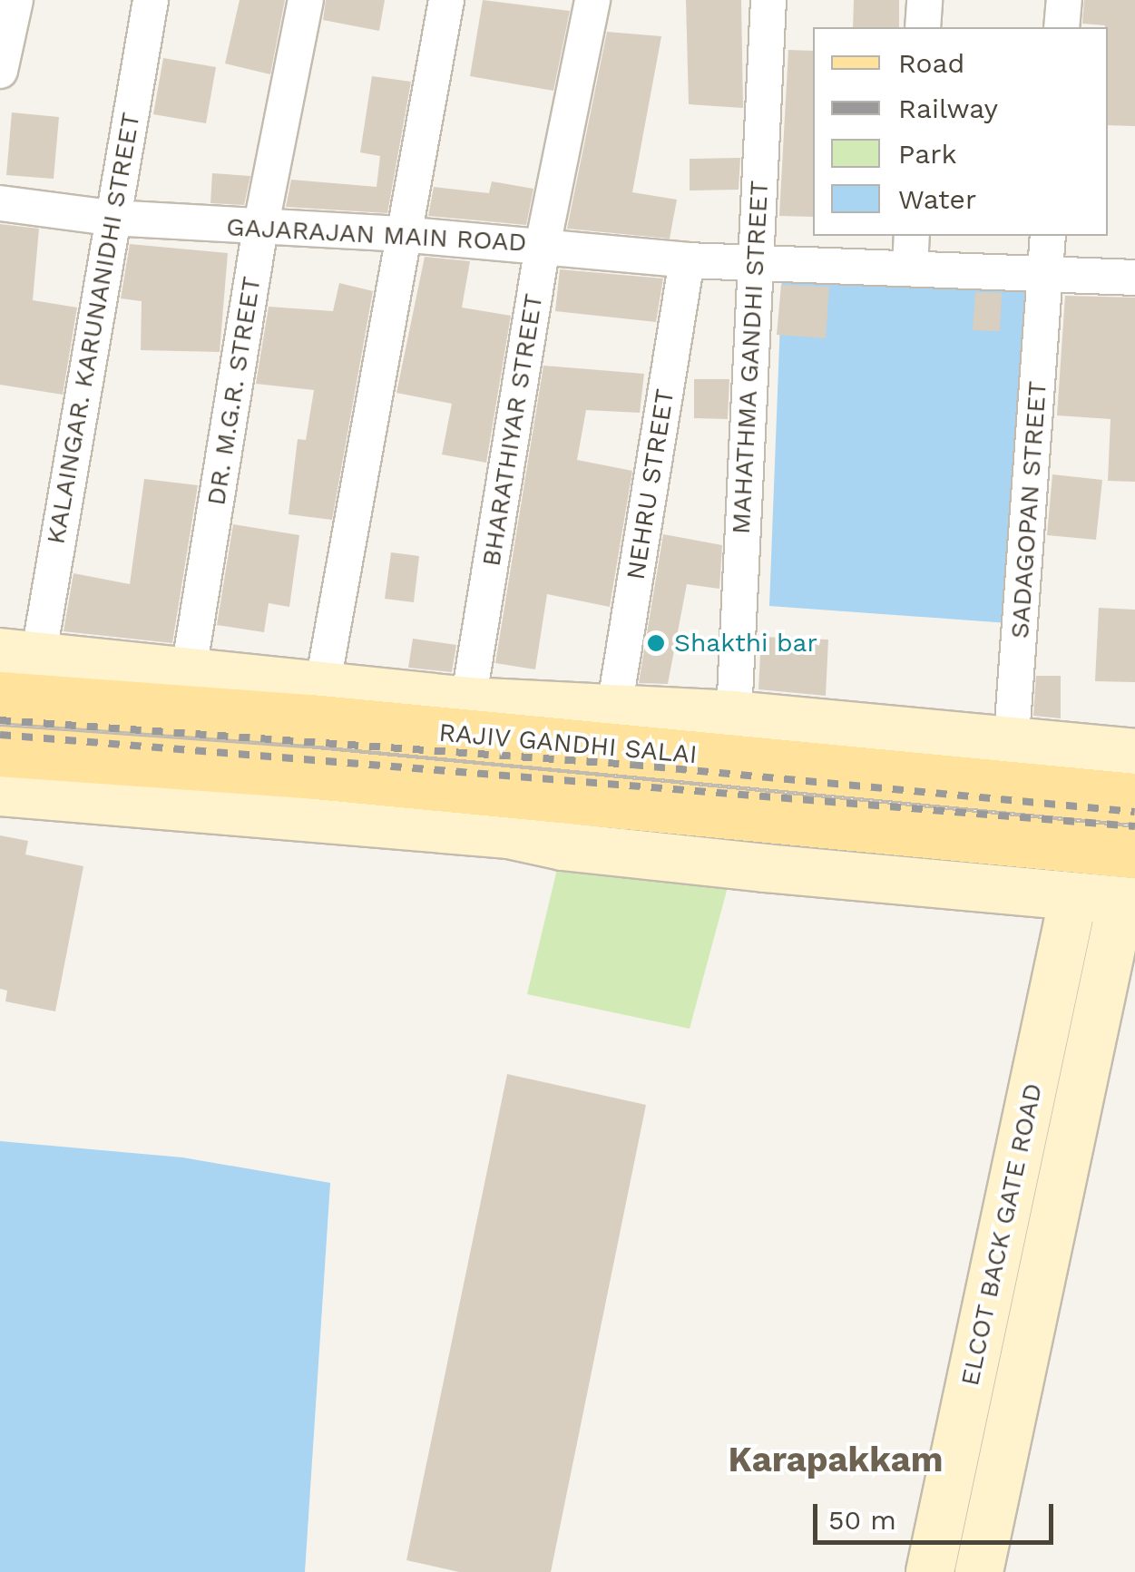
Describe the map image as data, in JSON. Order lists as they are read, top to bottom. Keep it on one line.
{"streets":{"main road":["RAJIV GANDHI SALAI"],"street":["GAJARAJAN MAIN ROAD","KALAINGAR. KARUNANIDHI STREET","MAHATHMA GANDHI STREET","DR. M.G.R. STREET","BHARATHIYAR STREET","NEHRU STREET","SADAGOPAN STREET","ELCOT BACK GATE ROAD"]},"crossings":[["GAJARAJAN MAIN ROAD","KALAINGAR. KARUNANIDHI STREET"],["GAJARAJAN MAIN ROAD","MAHATHMA GANDHI STREET"],["GAJARAJAN MAIN ROAD","DR. M.G.R. STREET"],["GAJARAJAN MAIN ROAD","BHARATHIYAR STREET"],["GAJARAJAN MAIN ROAD","NEHRU STREET"],["GAJARAJAN MAIN ROAD","SADAGOPAN STREET"],["SADAGOPAN STREET","RAJIV GANDHI SALAI"]],"districts":["Karapakkam"],"places":["Shakthi bar"],"legend":["Road","Railway","Park","Water"],"scale_bar":"50 m"}
